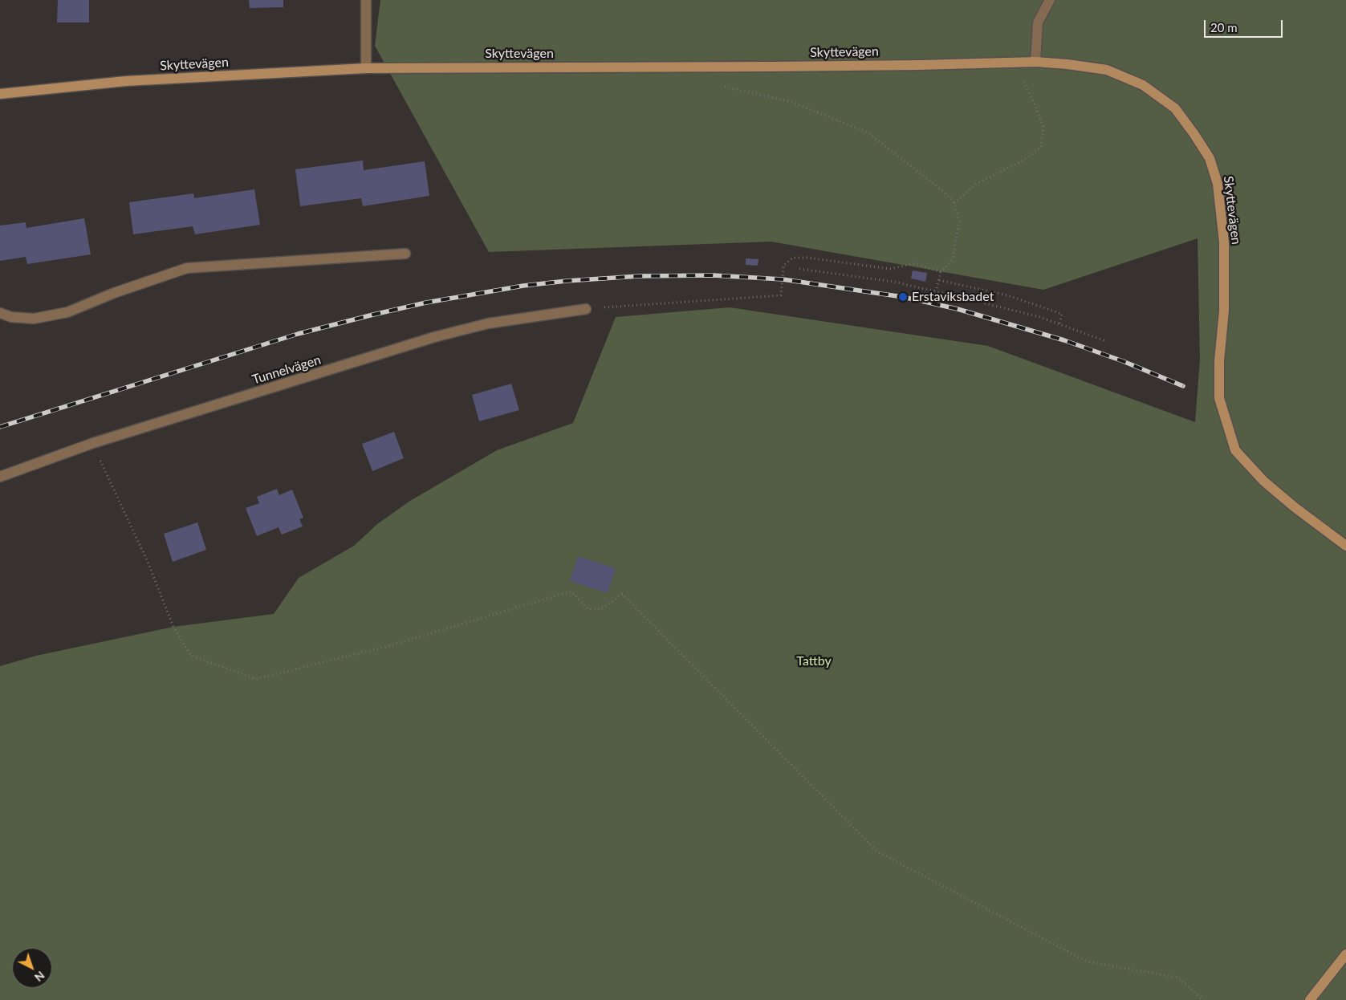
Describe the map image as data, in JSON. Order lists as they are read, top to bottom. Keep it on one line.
{"streets":{"street":["Skyttevägen","Tunnelvägen"]},"parks":["Tattby"],"places":["Erstaviksbadet"],"scale_bar":"20 m","north":"bottom right"}
